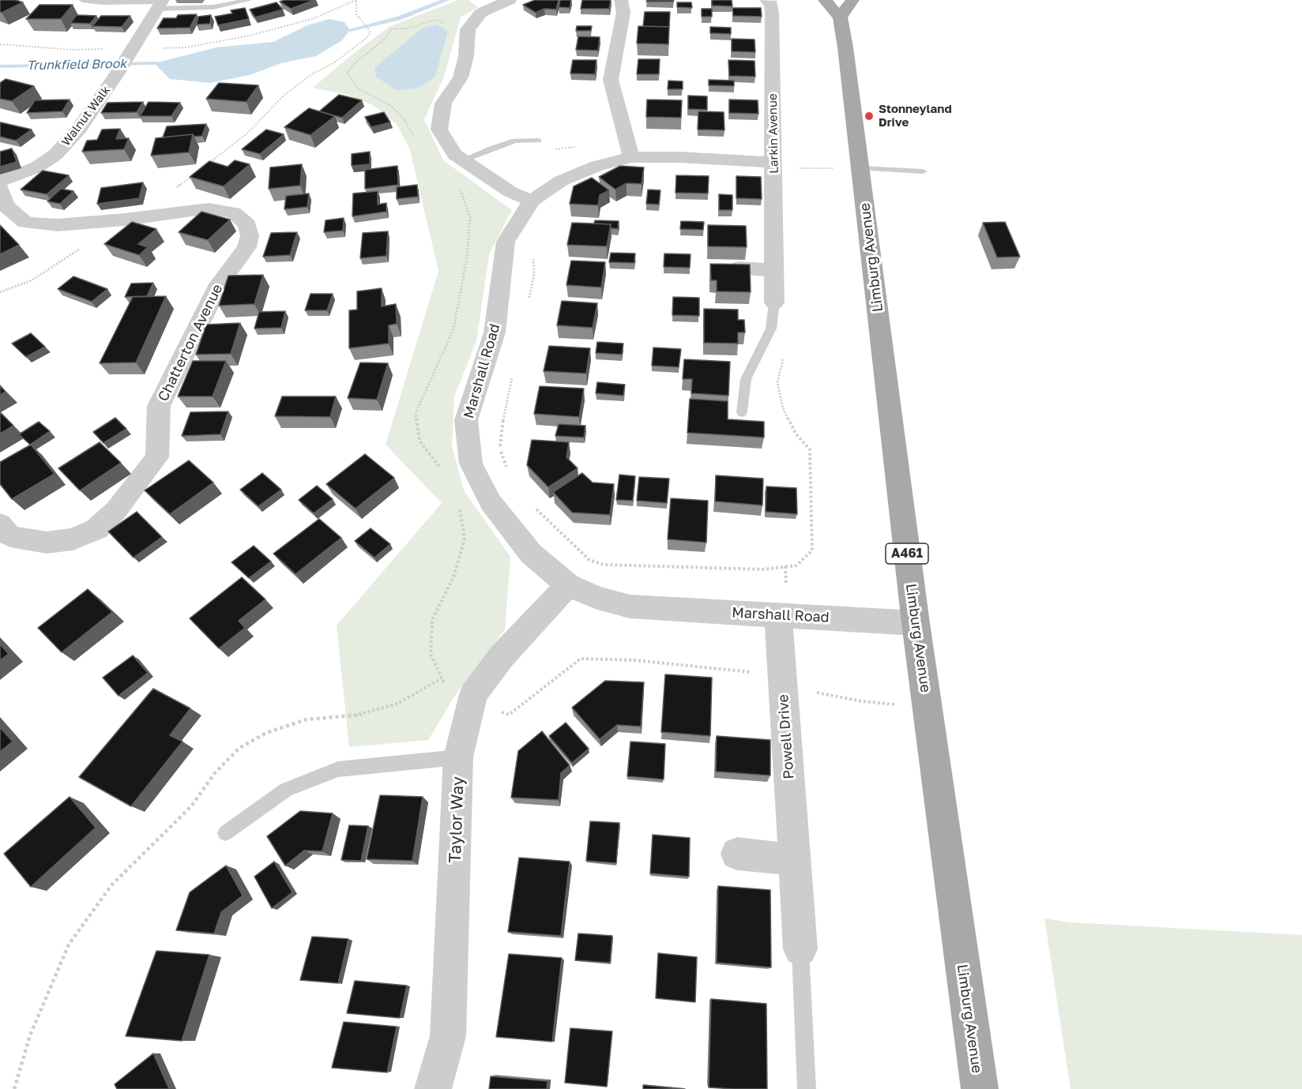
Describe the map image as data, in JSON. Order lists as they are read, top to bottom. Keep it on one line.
{"streets":{"main road":["Limburg Avenue","A461"],"street":["Walnut Walk","Larkin Avenue","Chatterton Avenue","Marshall Road","Powell Drive","Taylor Way"]},"crossings":[["Larkin Avenue","Marshall Road"],["Limburg Avenue","Marshall Road"],["Marshall Road","Powell Drive"],["Marshall Road","Taylor Way"]],"water":["Trunkfield Brook"],"places":["Stonneyland Drive"]}
